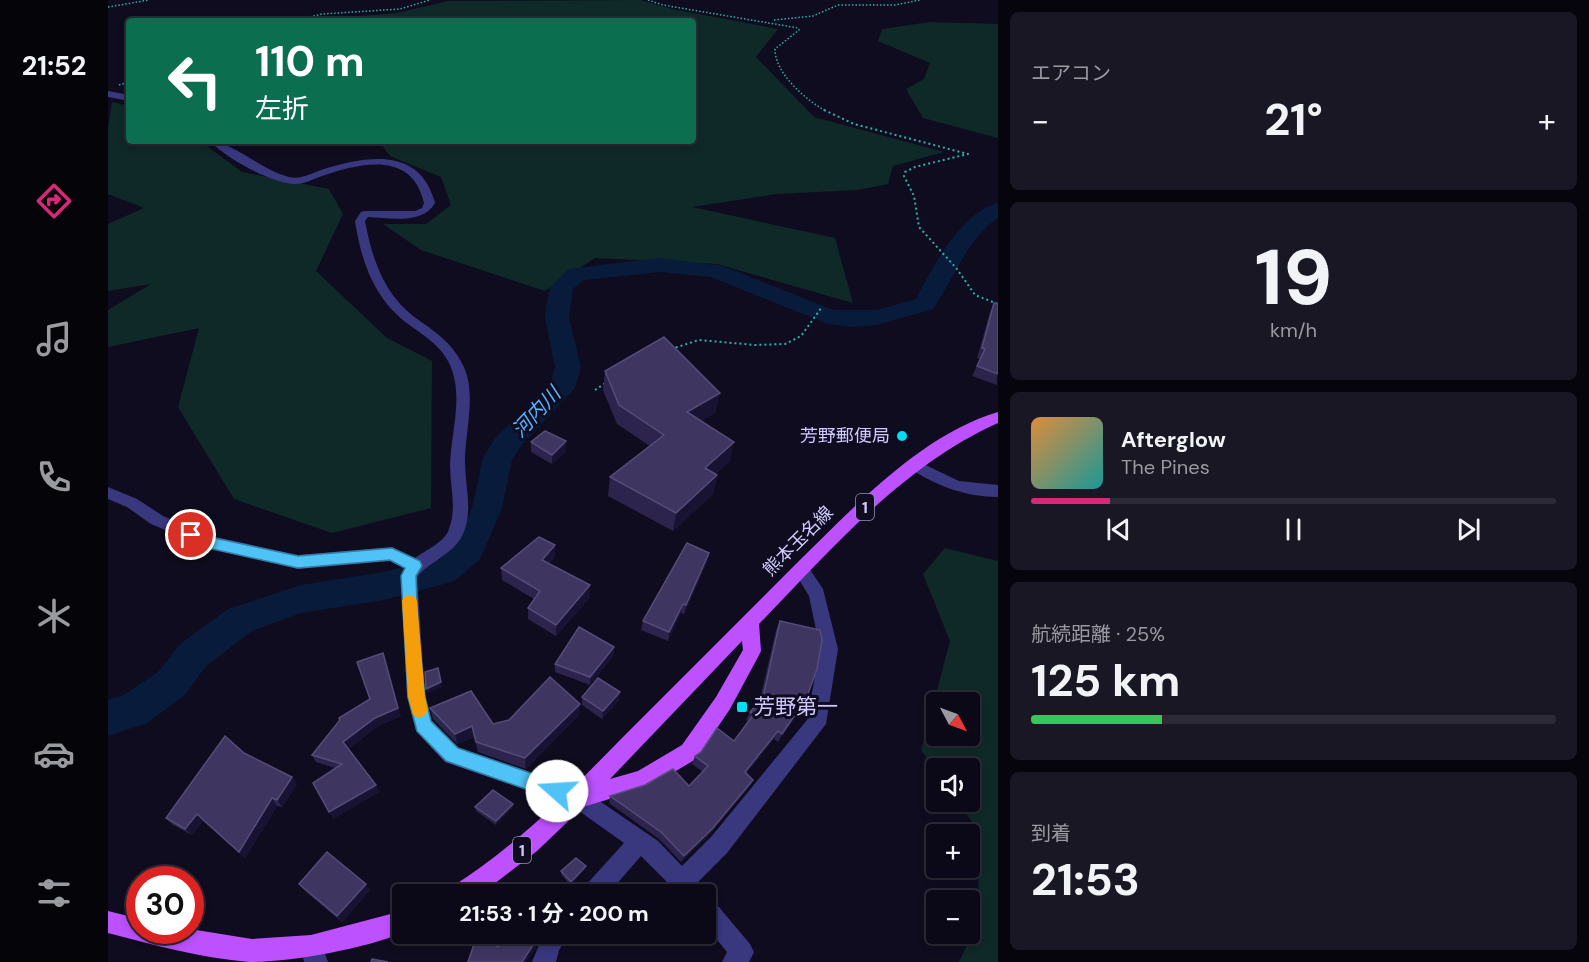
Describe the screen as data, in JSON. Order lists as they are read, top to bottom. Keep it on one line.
{"streets":{"main road":["1","熊本玉名線"]},"water":["河内川"],"places":{"other":["芳野郵便局"],"transit":["芳野第一"]},"north":"bottom right","page":{"tabs":"21:52","tile":["エアコン",["19","km/h"],["航続距離 · 25%","125 km"],["到着","21:53"]],"turn":["110 m","左折"],"heat":["−","21°","+"],"song":["Afterglow","The Pines"],"map_buttons":["+","−"],"limit":"30","trip":"21:53 · 1 分 · 200 m"}}
